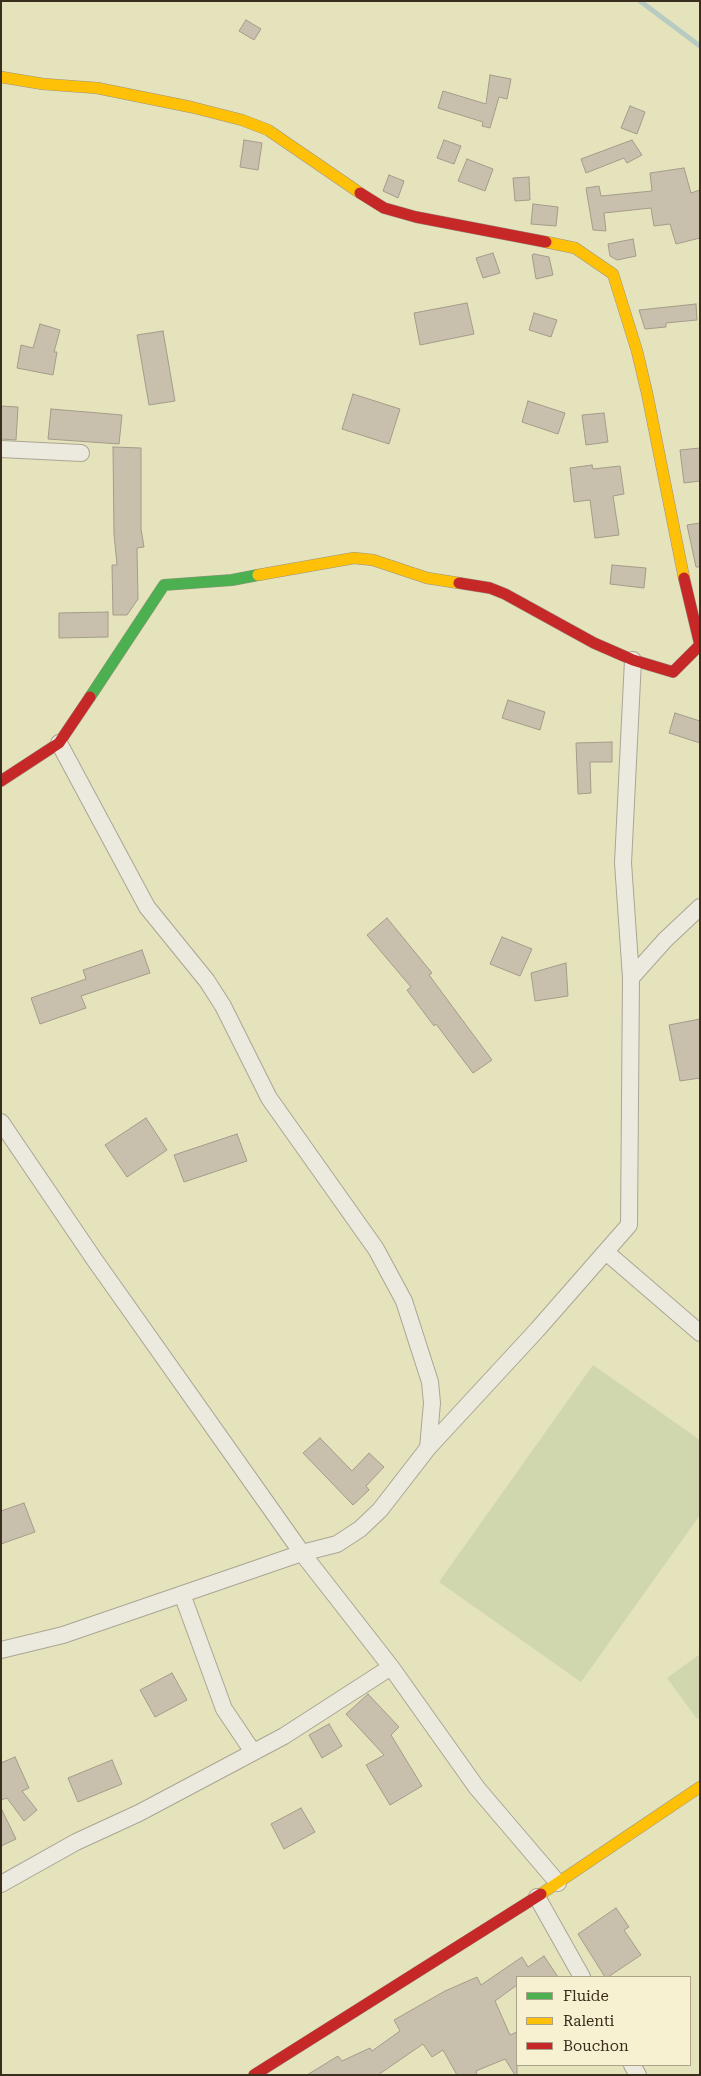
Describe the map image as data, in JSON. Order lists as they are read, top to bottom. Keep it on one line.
{"legend":["Fluide","Ralenti","Bouchon"]}
